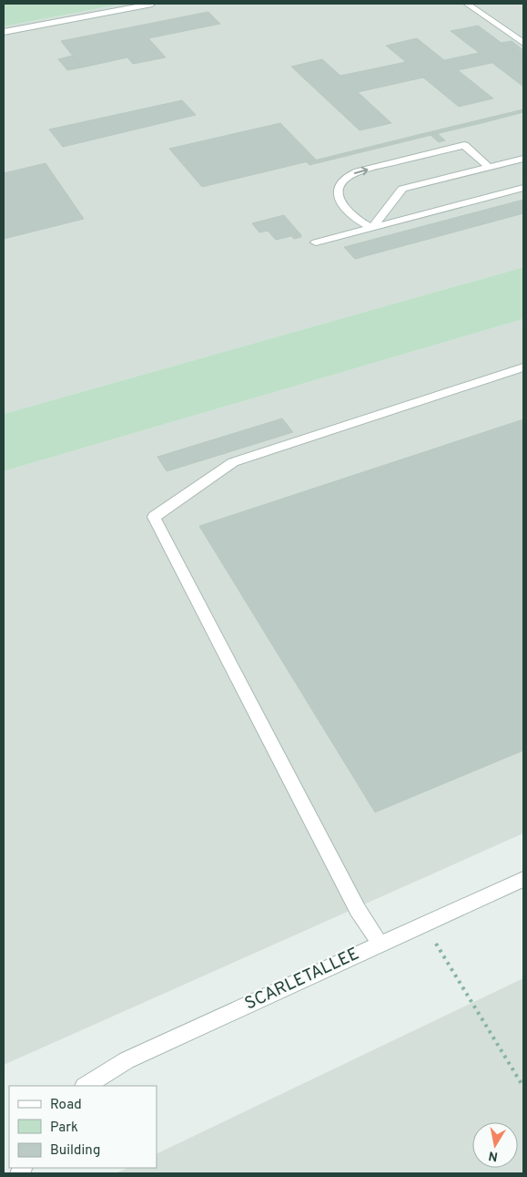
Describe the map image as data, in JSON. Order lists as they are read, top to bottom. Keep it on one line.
{"streets":{"street":["SCARLETALLEE"]},"legend":["Road","Park","Building"],"north":"bottom"}
